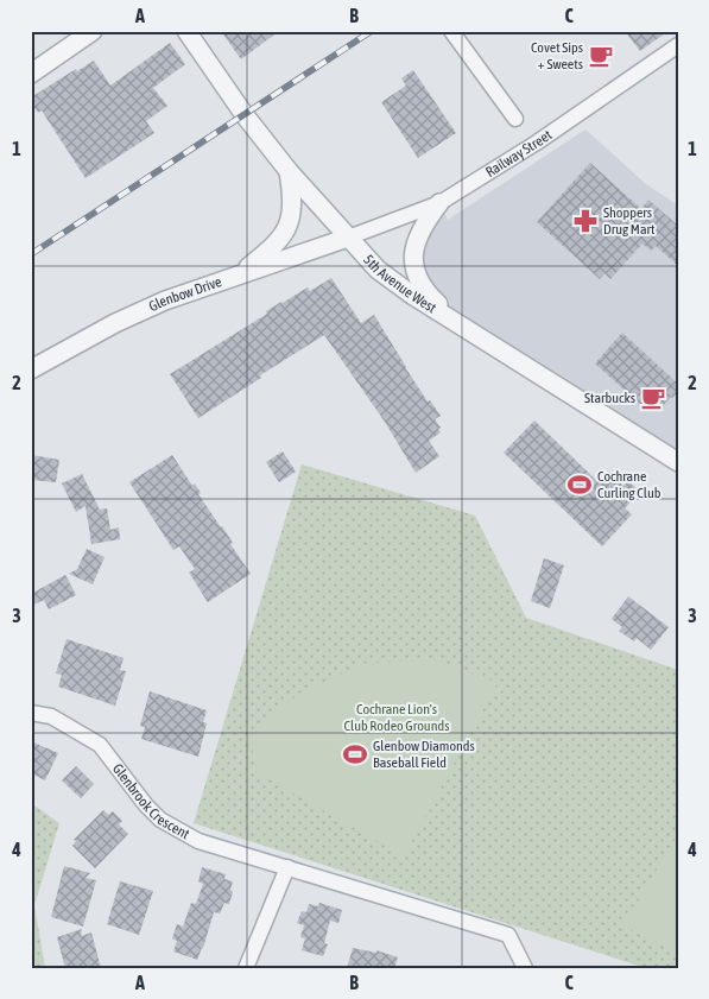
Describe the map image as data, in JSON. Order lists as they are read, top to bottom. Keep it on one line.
{"streets":{"street":["Railway Street","5th Avenue West","Glenbow Drive","Glenbrook Crescent"]},"crossings":[["Railway Street","5th Avenue West"],["Railway Street","Glenbow Drive"],["5th Avenue West","Glenbow Drive"]],"parks":["Cochrane Lion's Club Rodeo Grounds"],"places":{"cafe":["Covet Sips + Sweets","Starbucks"],"pharmacy":["Shoppers Drug Mart"],"sports":["Cochrane Curling Club","Glenbow Diamonds Baseball Field"]},"grid":{"columns":["A","B","C"],"rows":["1","2","3","4"]}}
